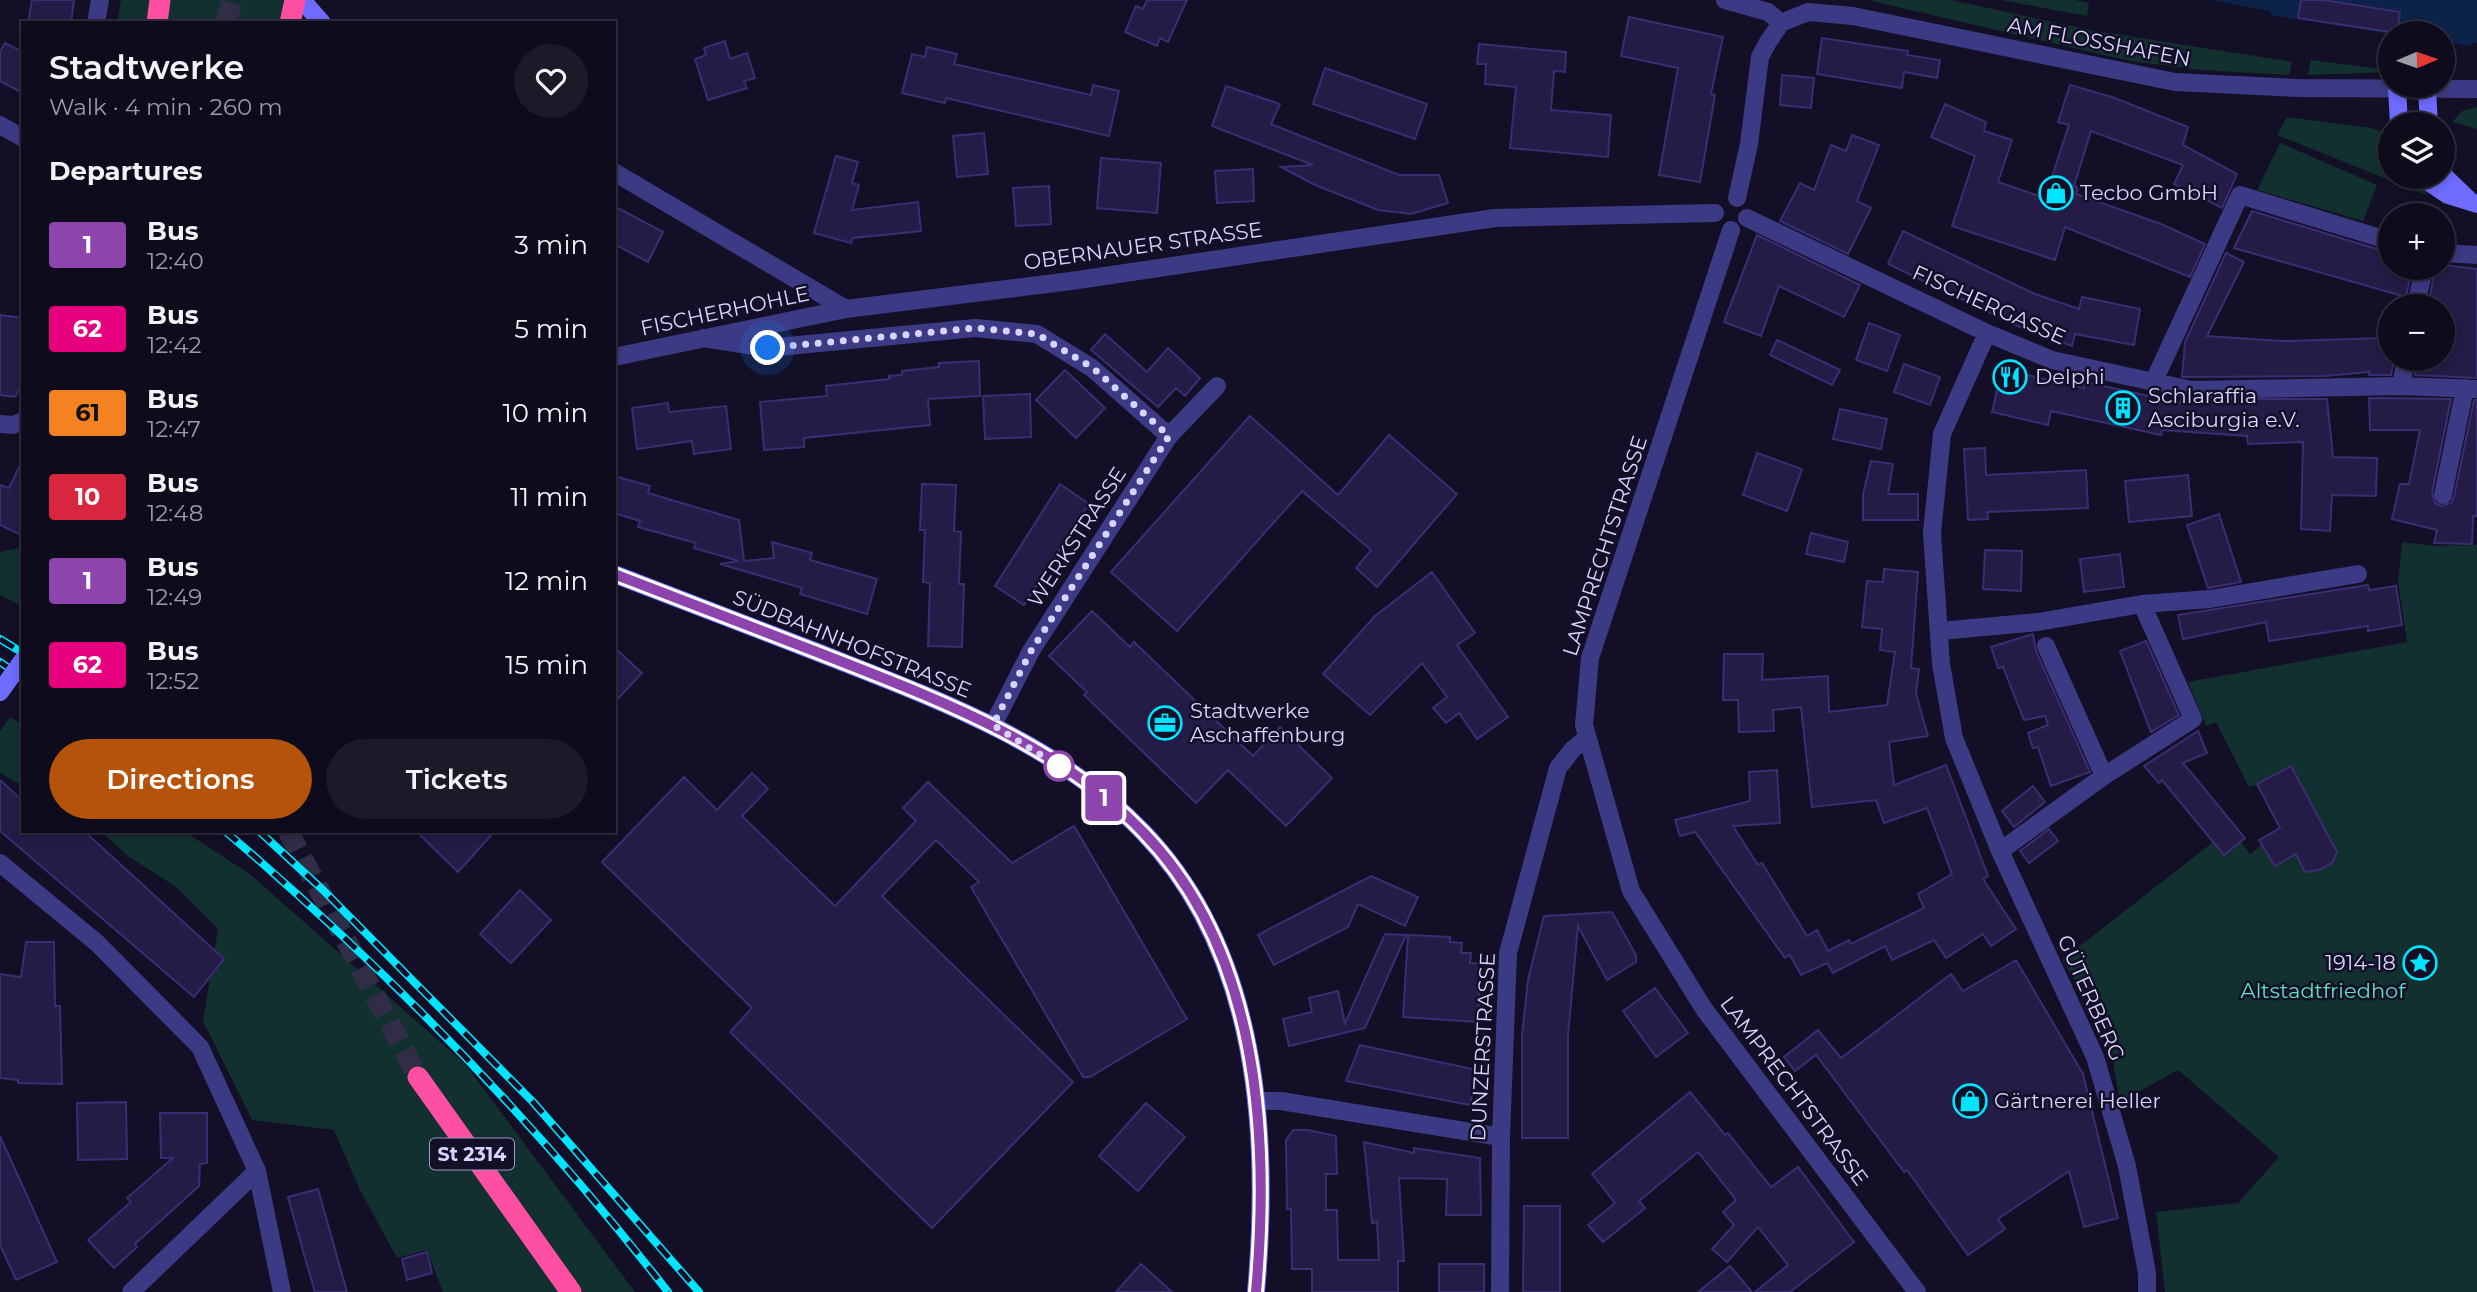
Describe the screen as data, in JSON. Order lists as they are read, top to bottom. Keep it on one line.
{"streets":{"highway":["St 2314"],"street":["AM FLOSSHAFEN","OBERNAUER STRASSE","FISCHERGASSE","FISCHERHOHLE","WERKSTRASSE","LAMPRECHTSTRASSE","SÜDBAHNHOFSTRASSE","GÜTERBERG","DUNZERSTRASSE"]},"crossings":[["OBERNAUER STRASSE","FISCHERGASSE"],["OBERNAUER STRASSE","FISCHERHOHLE"],["OBERNAUER STRASSE","LAMPRECHTSTRASSE"],["FISCHERGASSE","LAMPRECHTSTRASSE"],["FISCHERGASSE","GÜTERBERG"],["WERKSTRASSE","SÜDBAHNHOFSTRASSE"],["LAMPRECHTSTRASSE","DUNZERSTRASSE"]],"parks":["Altstadtfriedhof"],"places":{"shop":["Tecbo GmbH","Gärtnerei Heller"],"restaurant":["Delphi"],"building":["Schlaraffia Asciburgia e.V."],"office":["Stadtwerke Aschaffenburg"],"place":["1914-18"]},"lines":["bus line 1"],"north":"right","page":{"on_map":"1","map_buttons":["+","−"],"heading":[["Stadtwerke","Walk · 4 min · 260 m"],"Departures"],"list":[{"mark":"1","name":"Bus","note":"12:40","value":"3 min"},{"mark":"62","name":"Bus","note":"12:42","value":"5 min"},{"mark":"61","name":"Bus","note":"12:47","value":"10 min"},{"mark":"10","name":"Bus","note":"12:48","value":"11 min"},{"mark":"1","name":"Bus","note":"12:49","value":"12 min"},{"mark":"62","name":"Bus","note":"12:52","value":"15 min"}],"buttons":["Directions","Tickets"]}}
